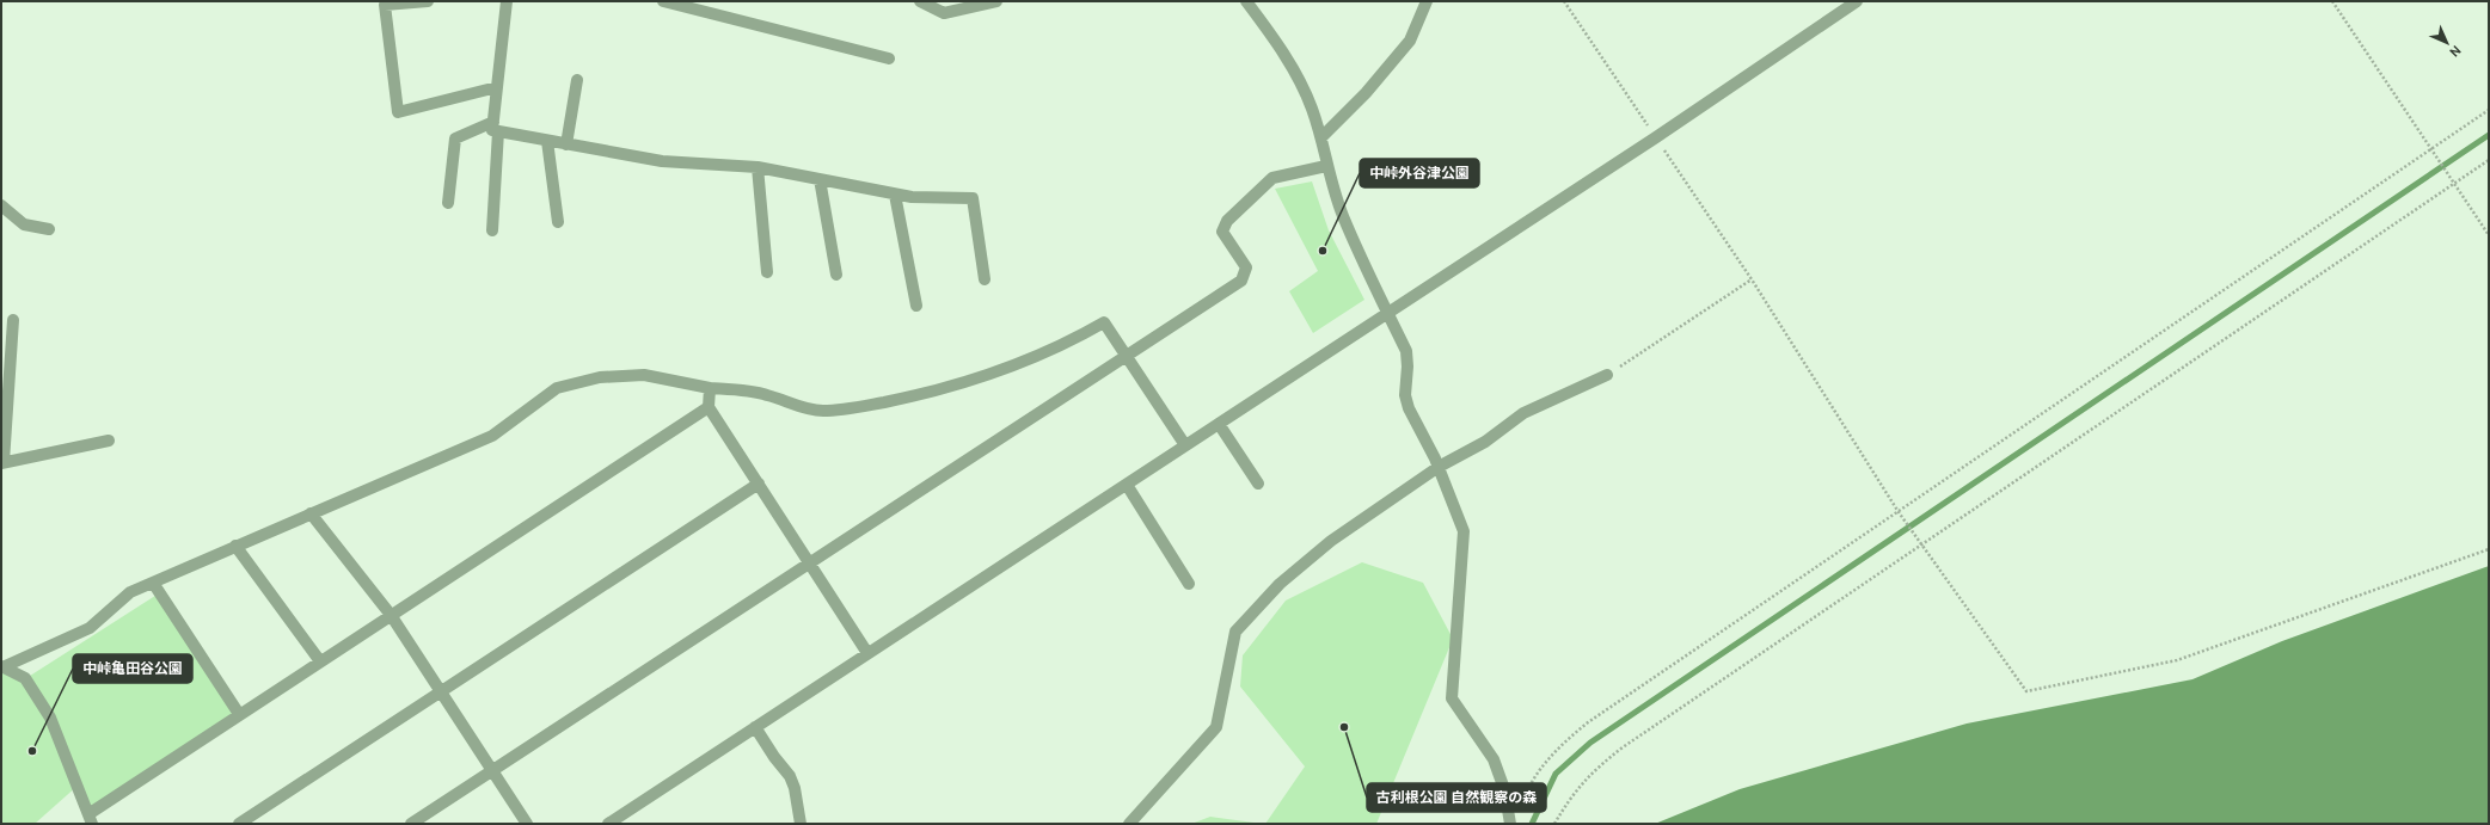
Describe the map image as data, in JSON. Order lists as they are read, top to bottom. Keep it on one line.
{"places":["中峠外谷津公園","古利根公園 自然観察の森","中峠亀田谷公園"],"north":"bottom right"}
